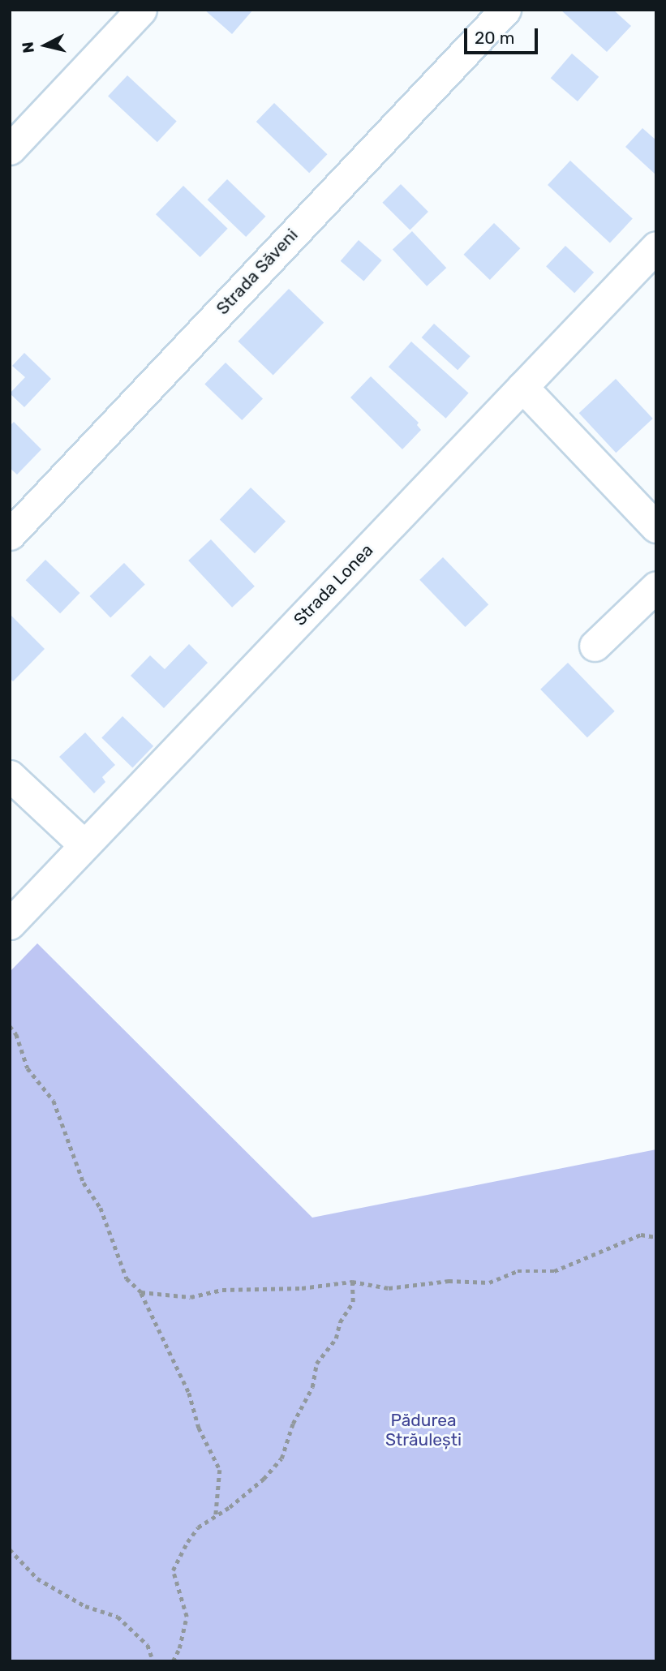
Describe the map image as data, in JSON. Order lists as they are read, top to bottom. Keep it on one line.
{"streets":{"street":["Strada Săveni","Strada Lonea"]},"parks":["Pădurea Străulești"],"scale_bar":"20 m","north":"left"}
